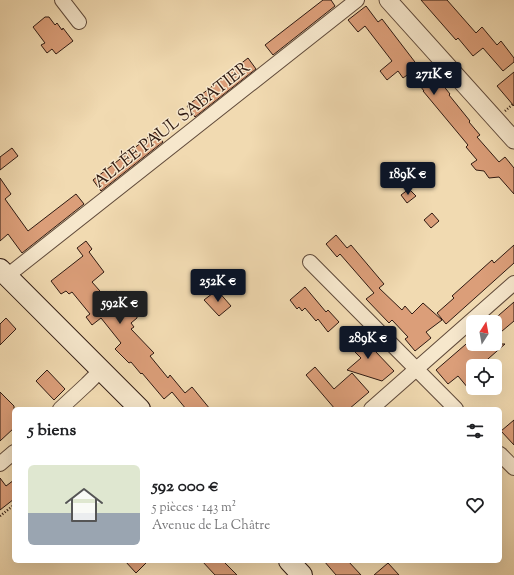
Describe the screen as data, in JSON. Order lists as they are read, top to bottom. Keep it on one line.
{"streets":{"street":["ALLÉE PAUL SABATIER"]},"north":"top","page":{"price":["271K €","189K €","252K €","592K €","289K €"],"heading":"5 biens","list":[{"name":"592 000 €","note":"5 pièces · 143 m² · Avenue de La Châtre"}]}}
